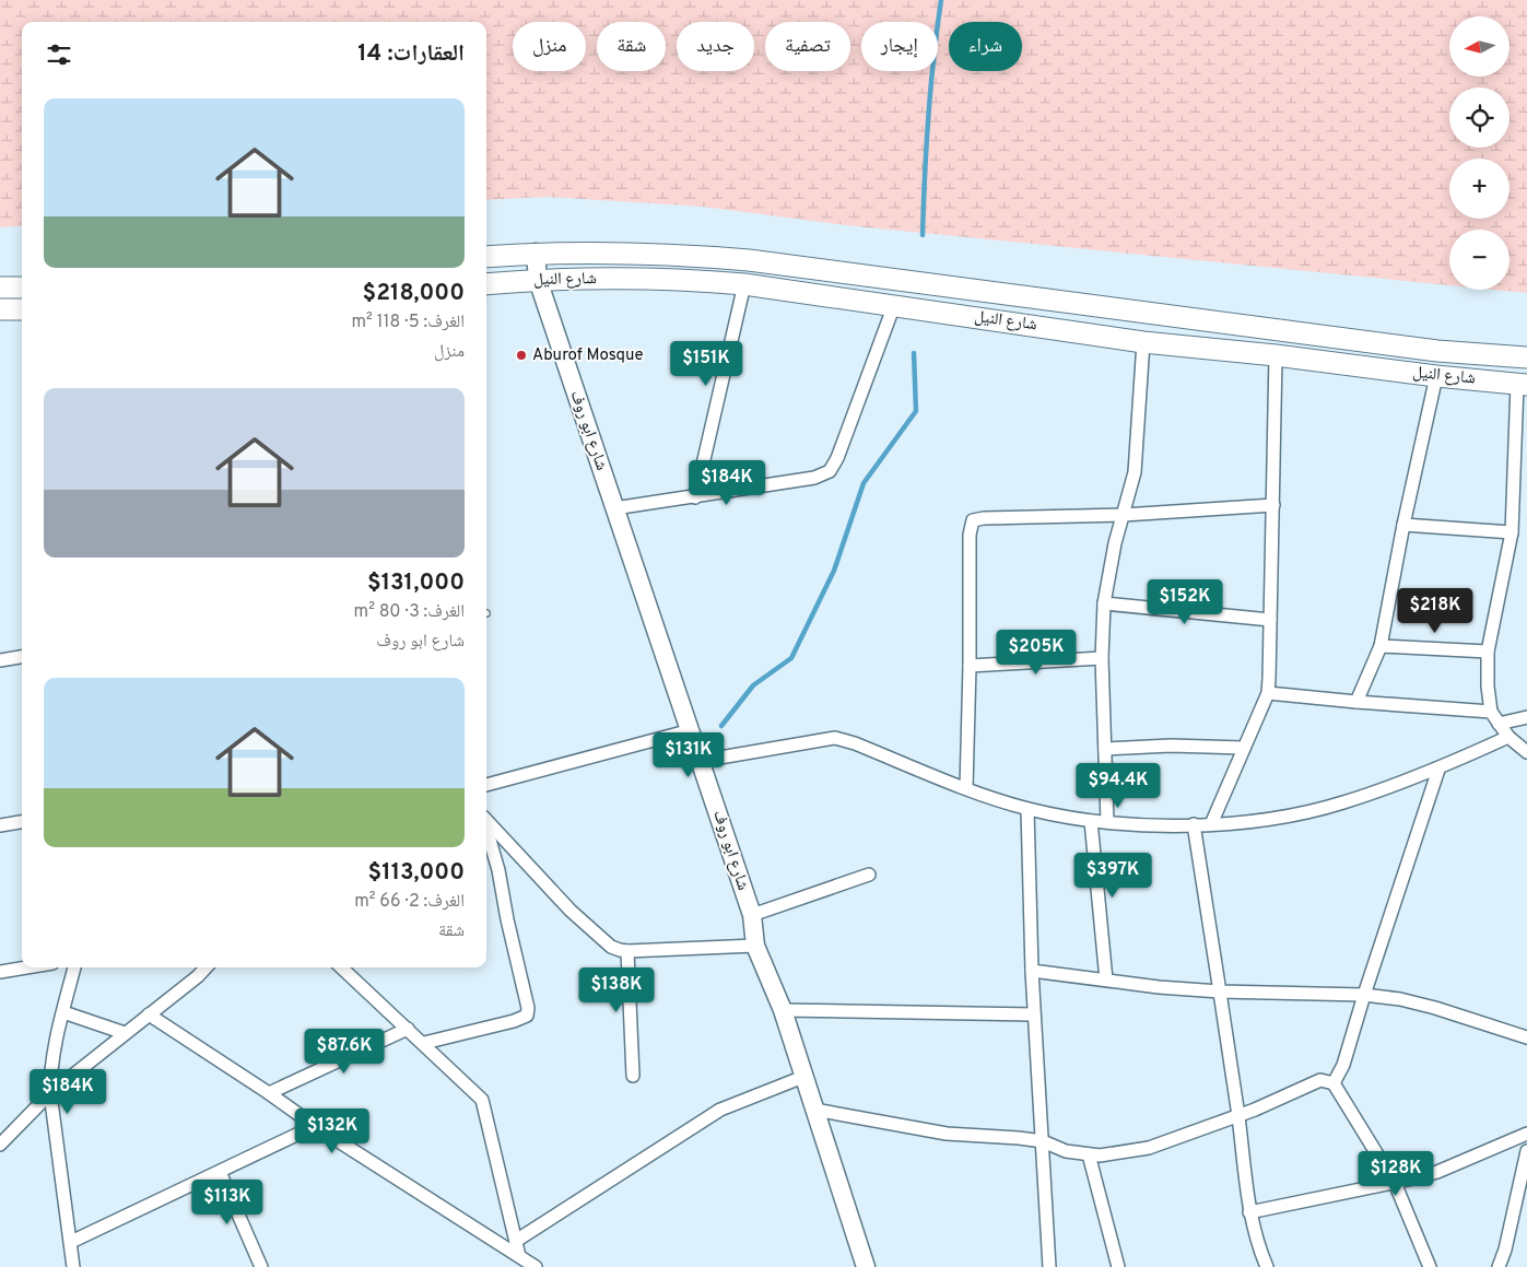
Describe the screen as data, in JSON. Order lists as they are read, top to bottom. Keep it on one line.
{"streets":{"main road":["شارع النيل"],"street":["شارع ابو روف"]},"crossings":[["شارع النيل","شارع ابو روف"]],"places":["Aburof Mosque"],"north":"left","page":{"map_buttons":["+","−"],"chip":["شراء","إيجار","تصفية","جديد","شقة","منزل"],"heading":"العقارات: 14","list":[{"name":"$218,000","note":"الغرف: 5 · 118 m² · منزل"},{"name":"$131,000","note":"الغرف: 3 · 80 m² · شارع ابو روف"},{"name":"$113,000","note":"الغرف: 2 · 66 m² · شقة"}],"price":["$151K","$184K","$152K","$218K","$205K","$131K","$94.4K","$397K","$138K","$87.6K","$184K","$132K","$128K","$113K"]}}
